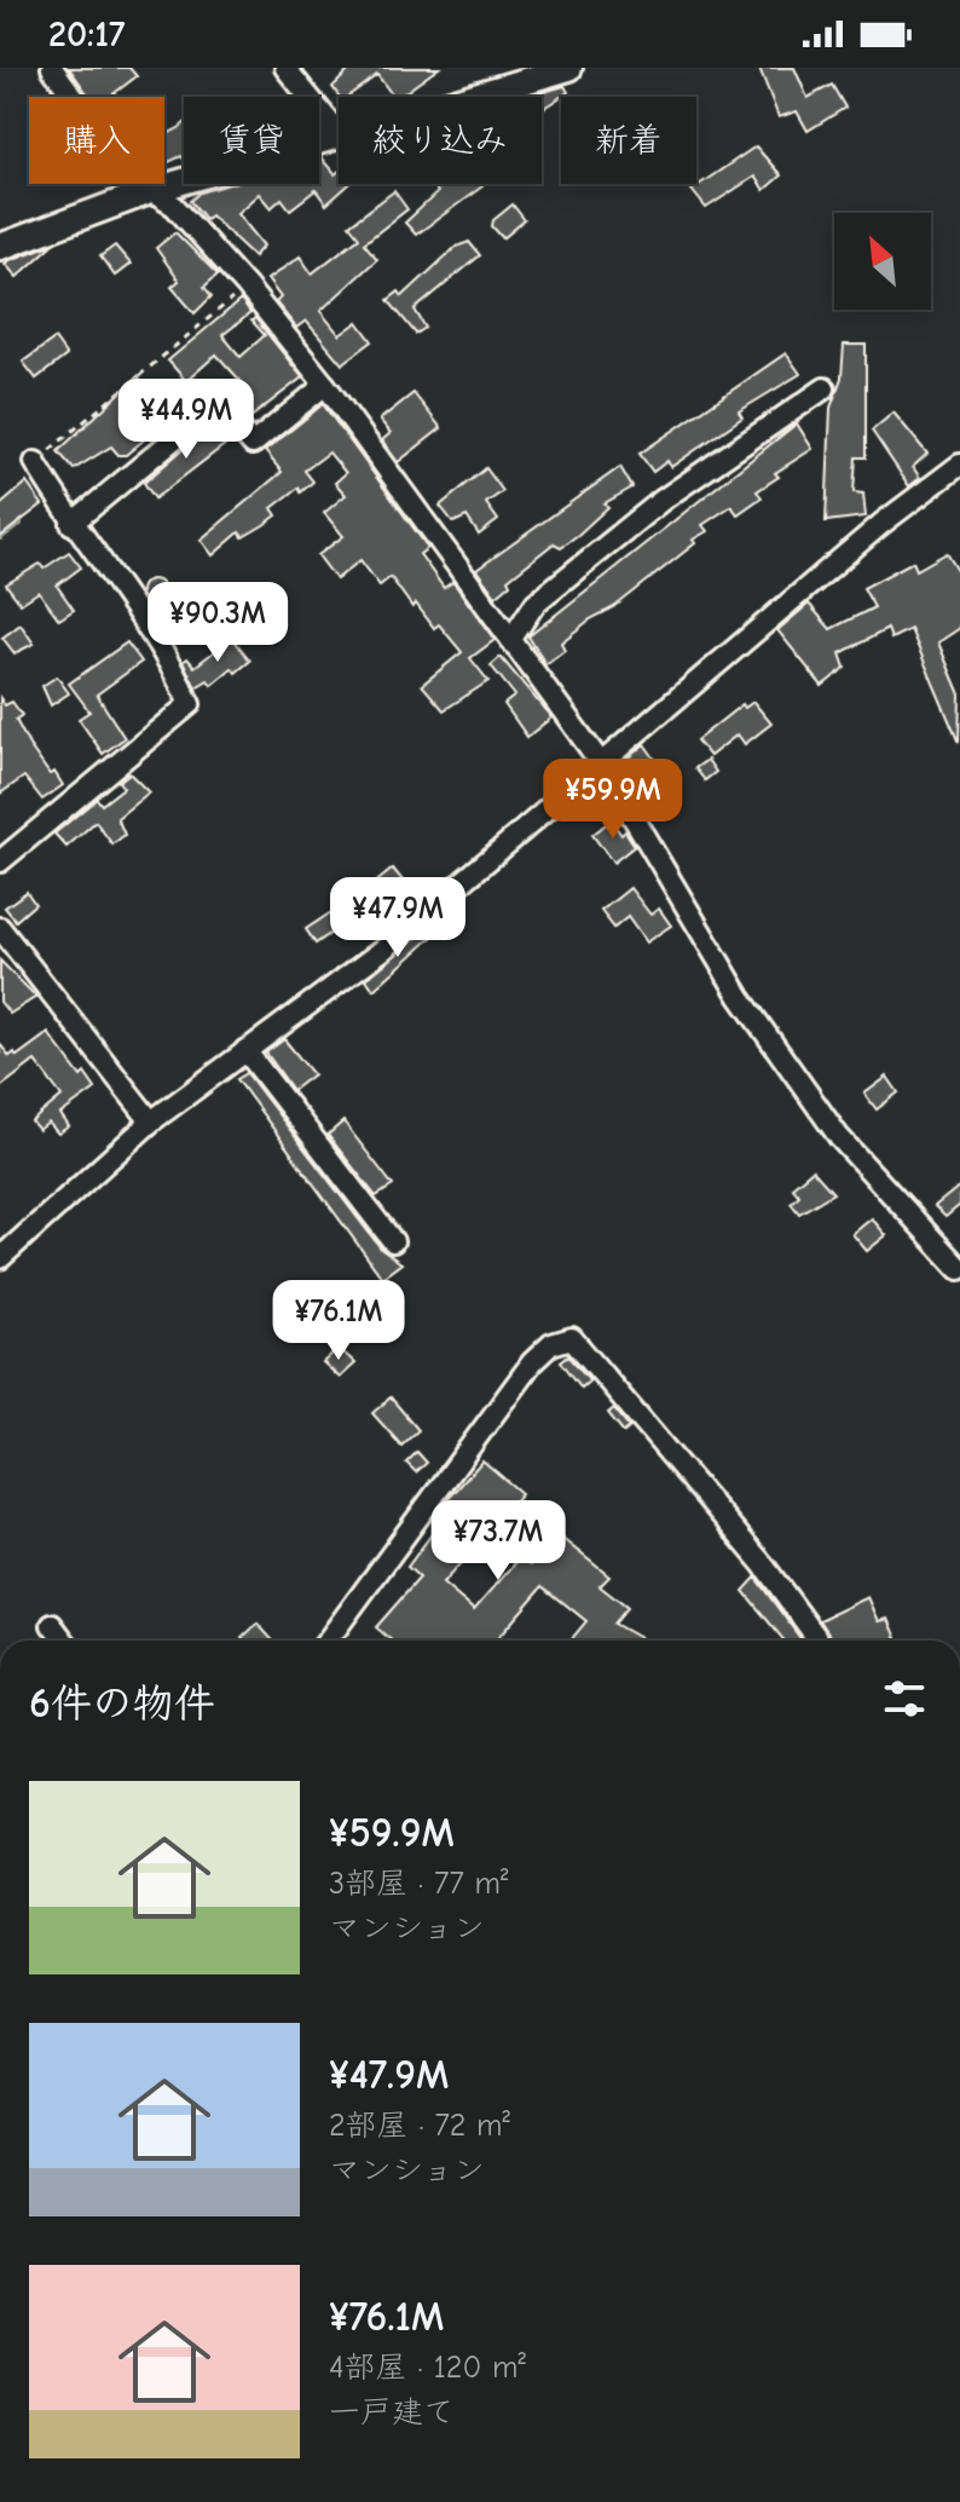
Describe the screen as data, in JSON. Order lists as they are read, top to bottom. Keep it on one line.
{"north":"top left","page":{"status":"20:17","chip":["購入","賃貸","絞り込み","新着"],"price":["¥44.9M","¥90.3M","¥59.9M","¥47.9M","¥76.1M","¥73.7M"],"heading":"6件の物件","list":[{"name":"¥59.9M","note":"3部屋 · 77 m² · マンション"},{"name":"¥47.9M","note":"2部屋 · 72 m² · マンション"},{"name":"¥76.1M","note":"4部屋 · 120 m² · 一戸建て"}]}}
